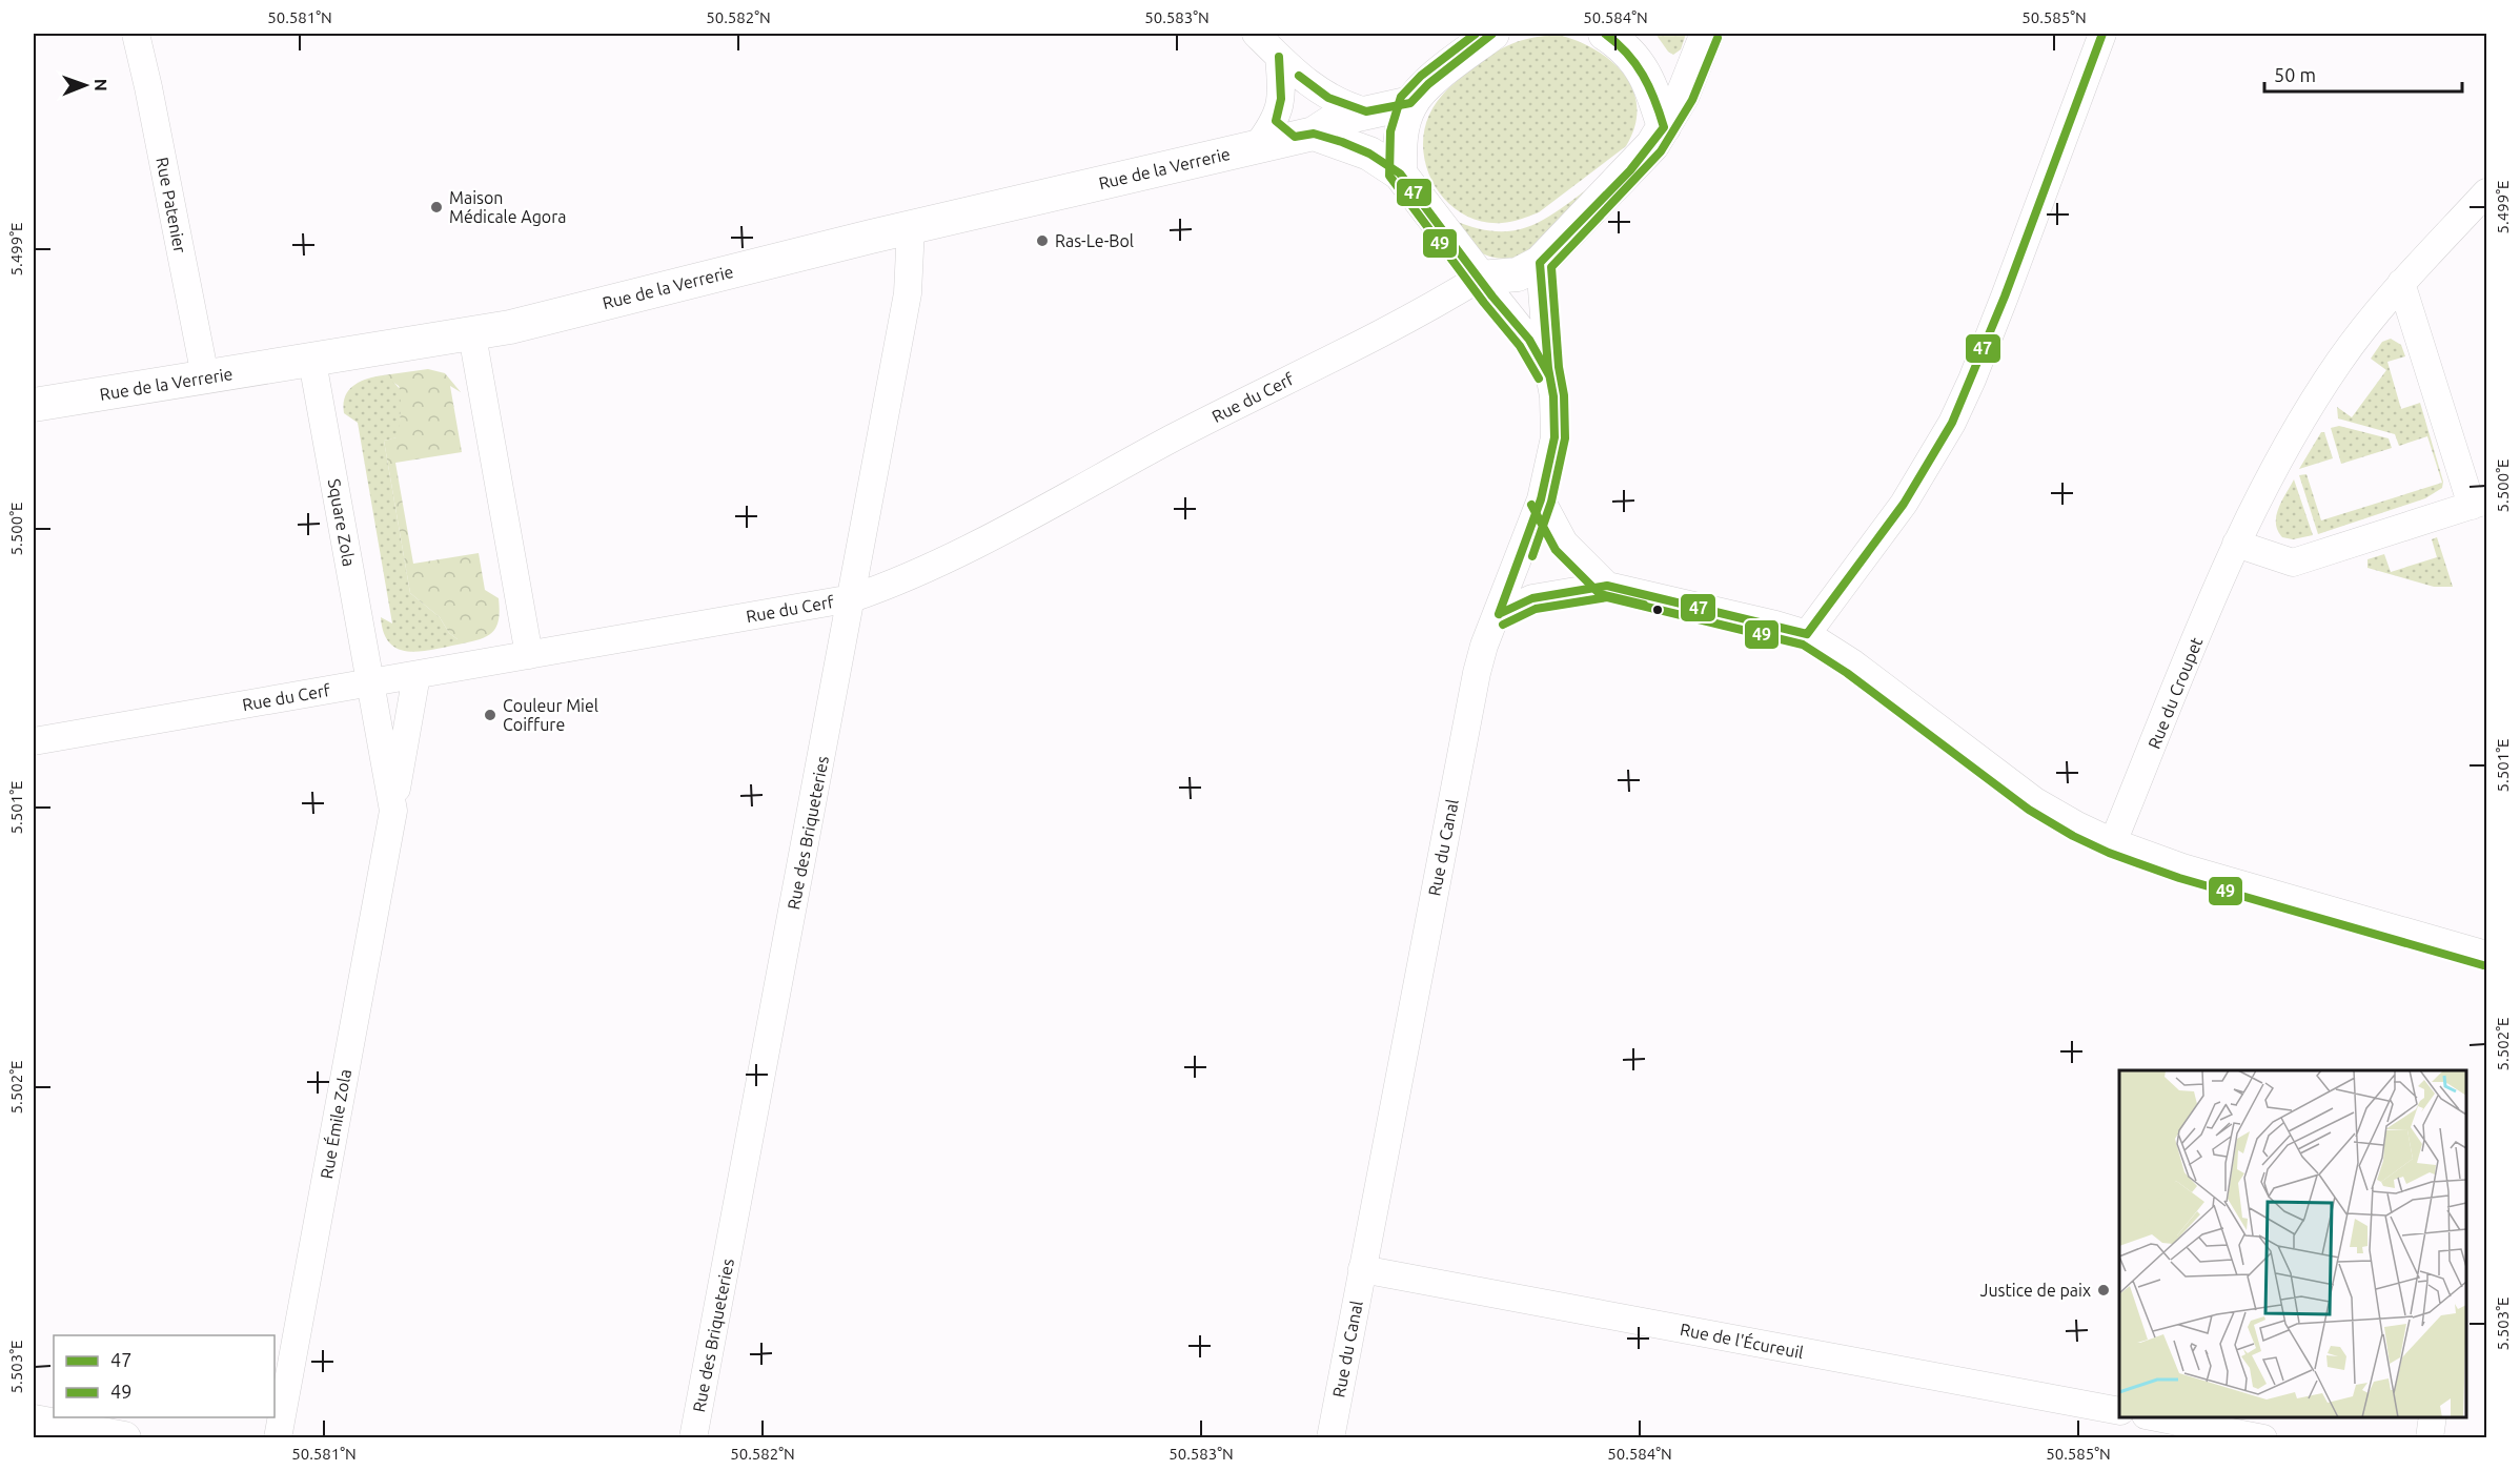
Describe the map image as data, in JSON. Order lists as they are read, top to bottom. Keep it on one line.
{"streets":{"street":["Rue de la Verrerie","Rue Patenier","Rue du Cerf","Square Zola","Rue du Croupet","Rue des Briqueteries","Rue du Canal","Rue Émile Zola","Rue de l'Écureuil"]},"crossings":[["Rue de la Verrerie","Rue Patenier"],["Rue de la Verrerie","Square Zola"],["Rue de la Verrerie","Rue des Briqueteries"],["Rue du Cerf","Square Zola"],["Rue du Cerf","Rue des Briqueteries"],["Rue du Cerf","Rue Émile Zola"],["Square Zola","Rue Émile Zola"],["Rue du Canal","Rue de l'Écureuil"]],"places":["Maison Médicale Agora","Ras-Le-Bol","Couleur Miel Coiffure","Justice de paix"],"lines":["transit line 47","transit line 49"],"legend":["47","49"],"scale_bar":"50 m","north":"right","coordinates":["50.581°N","50.582°N","50.583°N","50.584°N","50.585°N","5.499°E","5.500°E","5.501°E","5.502°E","5.503°E"]}
